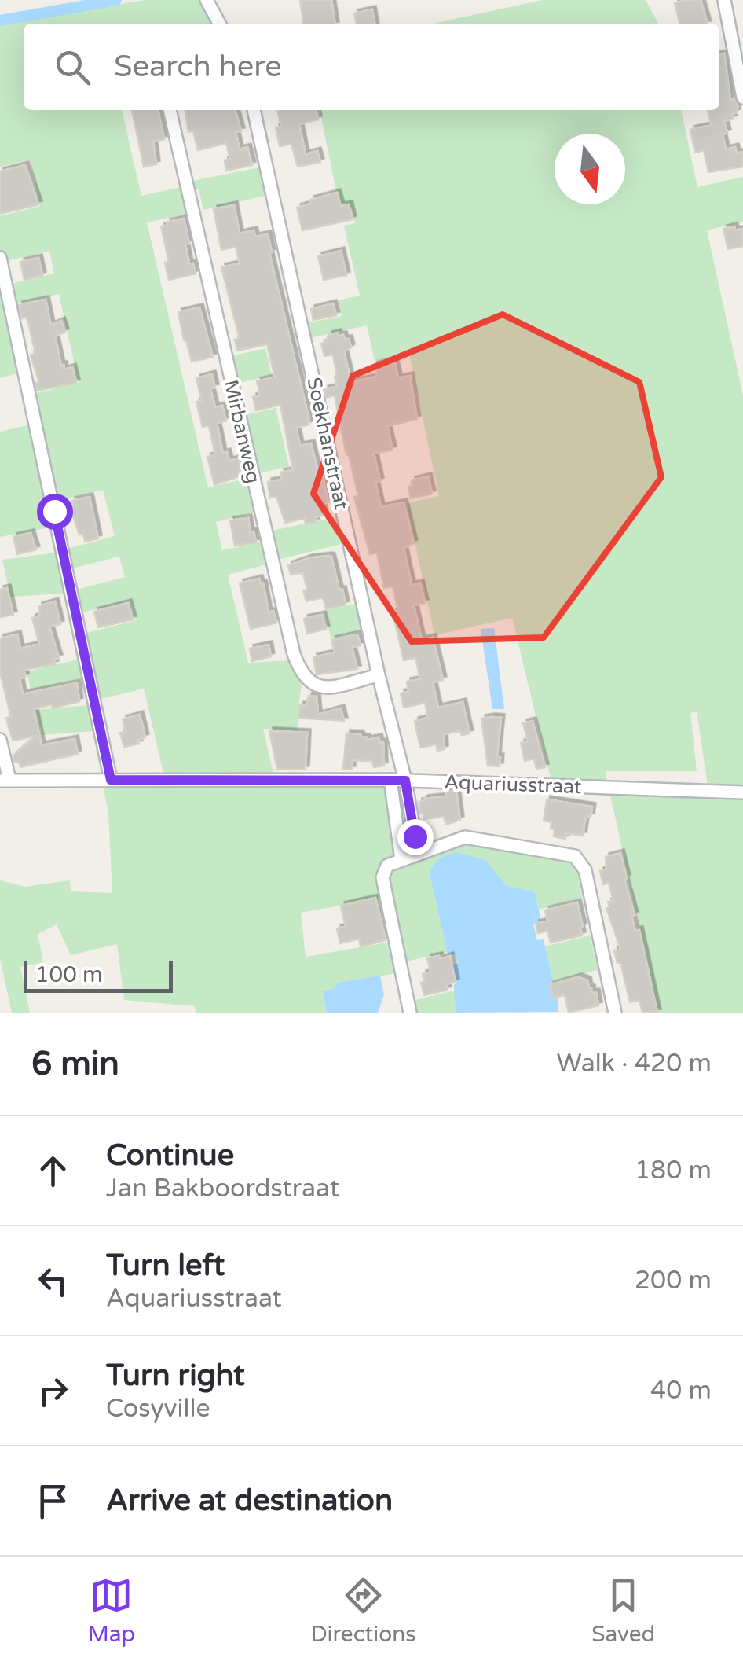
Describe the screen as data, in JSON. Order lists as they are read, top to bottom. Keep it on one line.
{"streets":{"street":["Mirbanweg","Soekhanstraat","Aquariusstraat"]},"crossings":[["Mirbanweg","Soekhanstraat"],["Soekhanstraat","Aquariusstraat"]],"scale_bar":"100 m","north":"bottom","page":{"search":"Search here","scale":"100 m","heading":["6 min","Walk · 420 m"],"list":[["Continue","Jan Bakboordstraat","180 m"],["Turn left","Aquariusstraat","200 m"],["Turn right","Cosyville","40 m"],"Arrive at destination"],"nav":["Map","Directions","Saved"]}}
